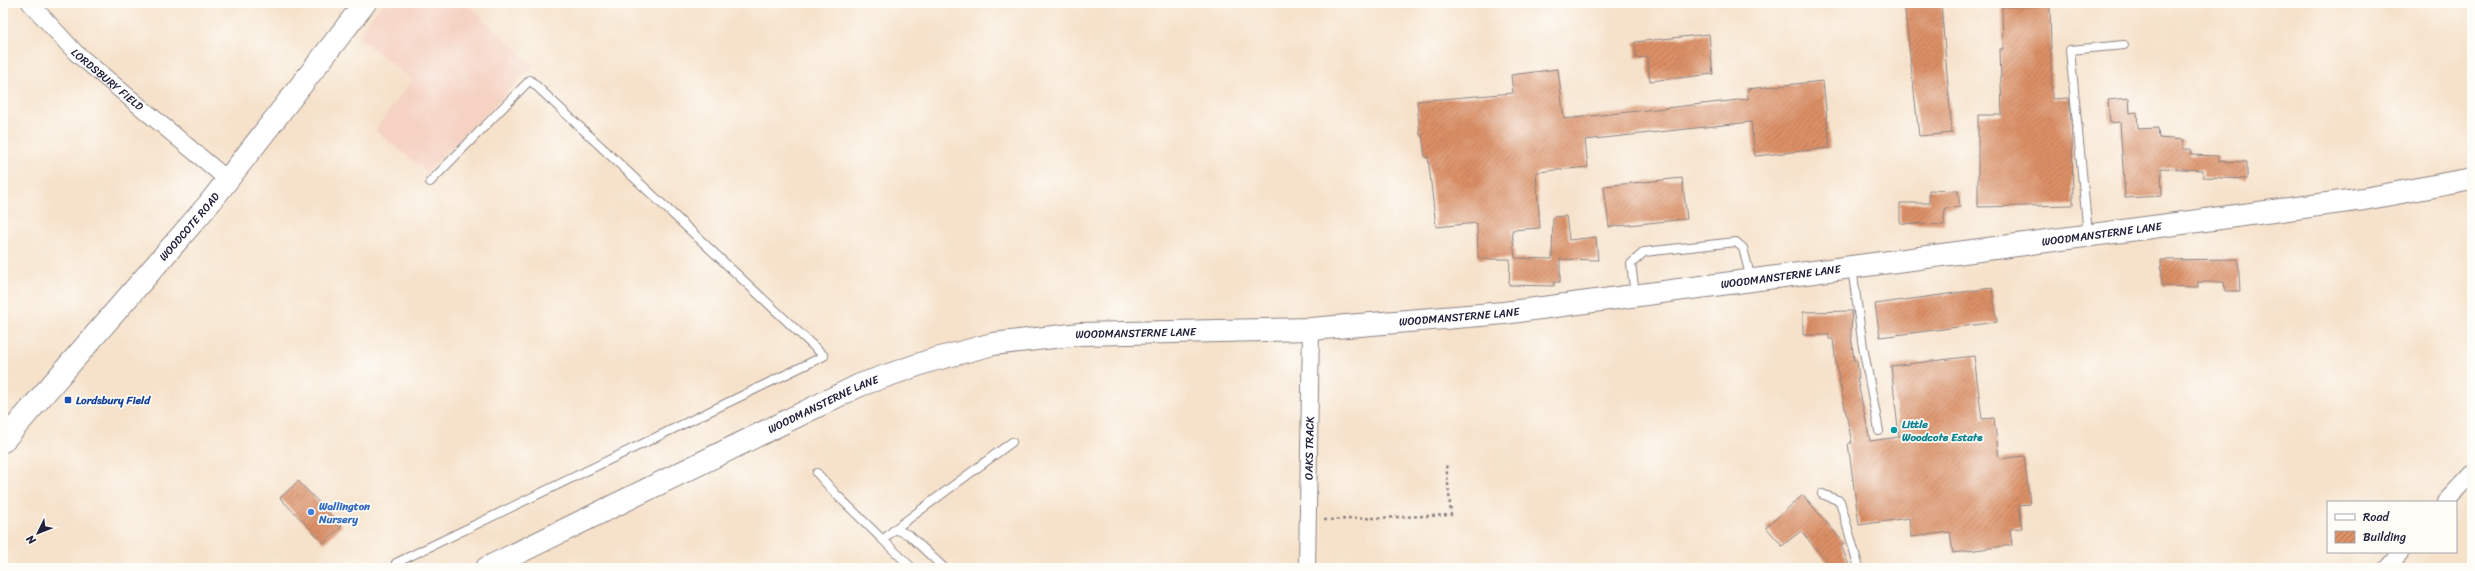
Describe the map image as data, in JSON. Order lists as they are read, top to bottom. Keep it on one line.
{"streets":{"street":["LORDSBURY FIELD","WOODCOTE ROAD","WOODMANSTERNE LANE","OAKS TRACK"]},"crossings":[["LORDSBURY FIELD","WOODCOTE ROAD"],["WOODMANSTERNE LANE","OAKS TRACK"]],"places":{"transit":["Lordsbury Field"],"other":["Little Woodcote Estate","Wallington Nursery"]},"legend":["Road","Building"],"north":"bottom left"}
